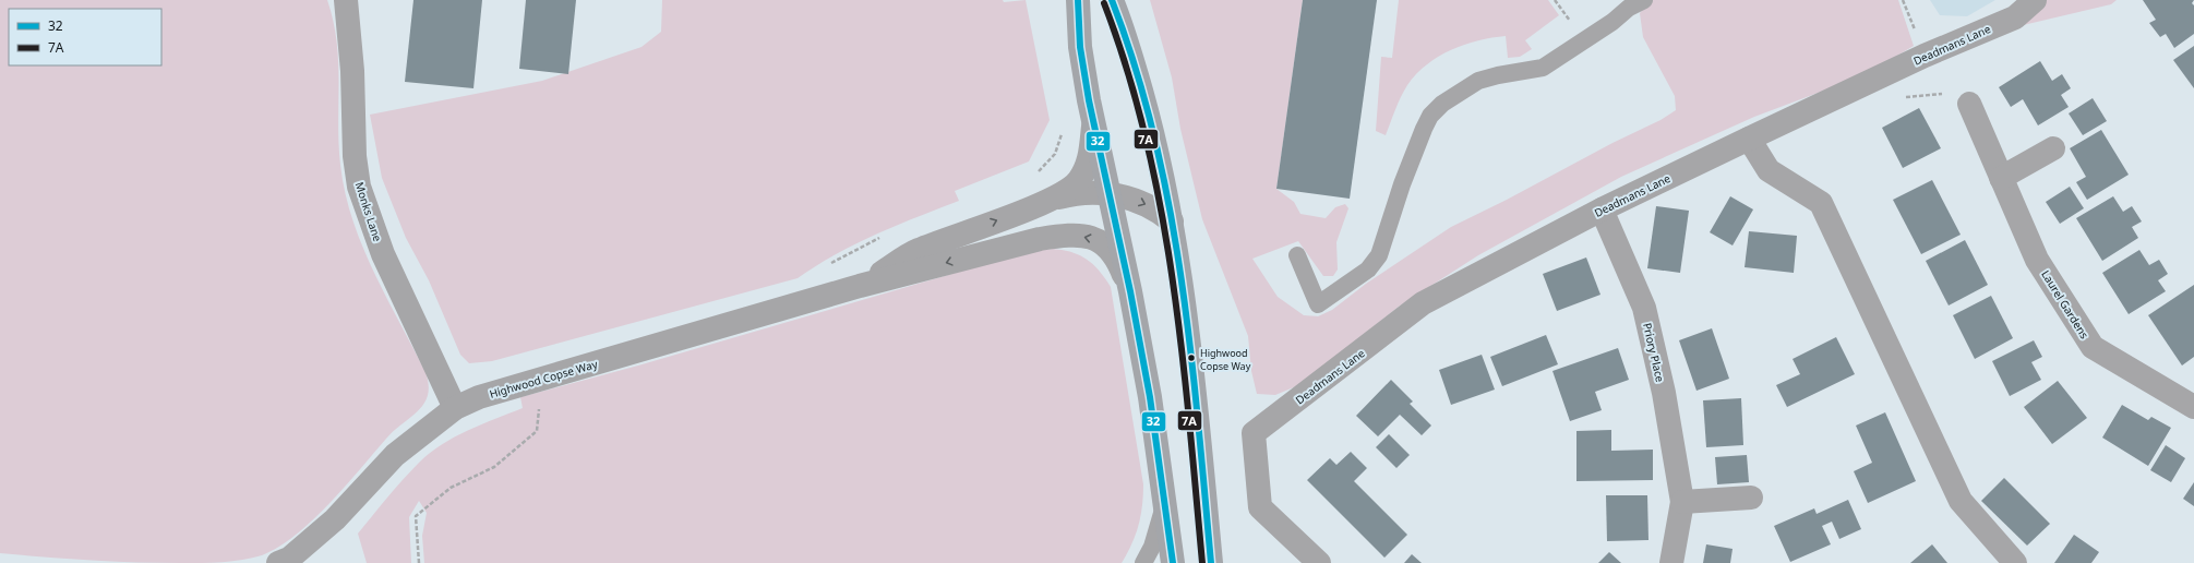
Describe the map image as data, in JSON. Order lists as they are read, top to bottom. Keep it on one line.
{"streets":{"street":["Deadmans Lane","Monks Lane","Laurel Gardens","Priory Place","Highwood Copse Way"]},"crossings":[["Deadmans Lane","Priory Place"],["Monks Lane","Highwood Copse Way"]],"places":["Highwood Copse Way"],"lines":["transit line 32","transit line 7A"],"legend":["32","7A"]}
